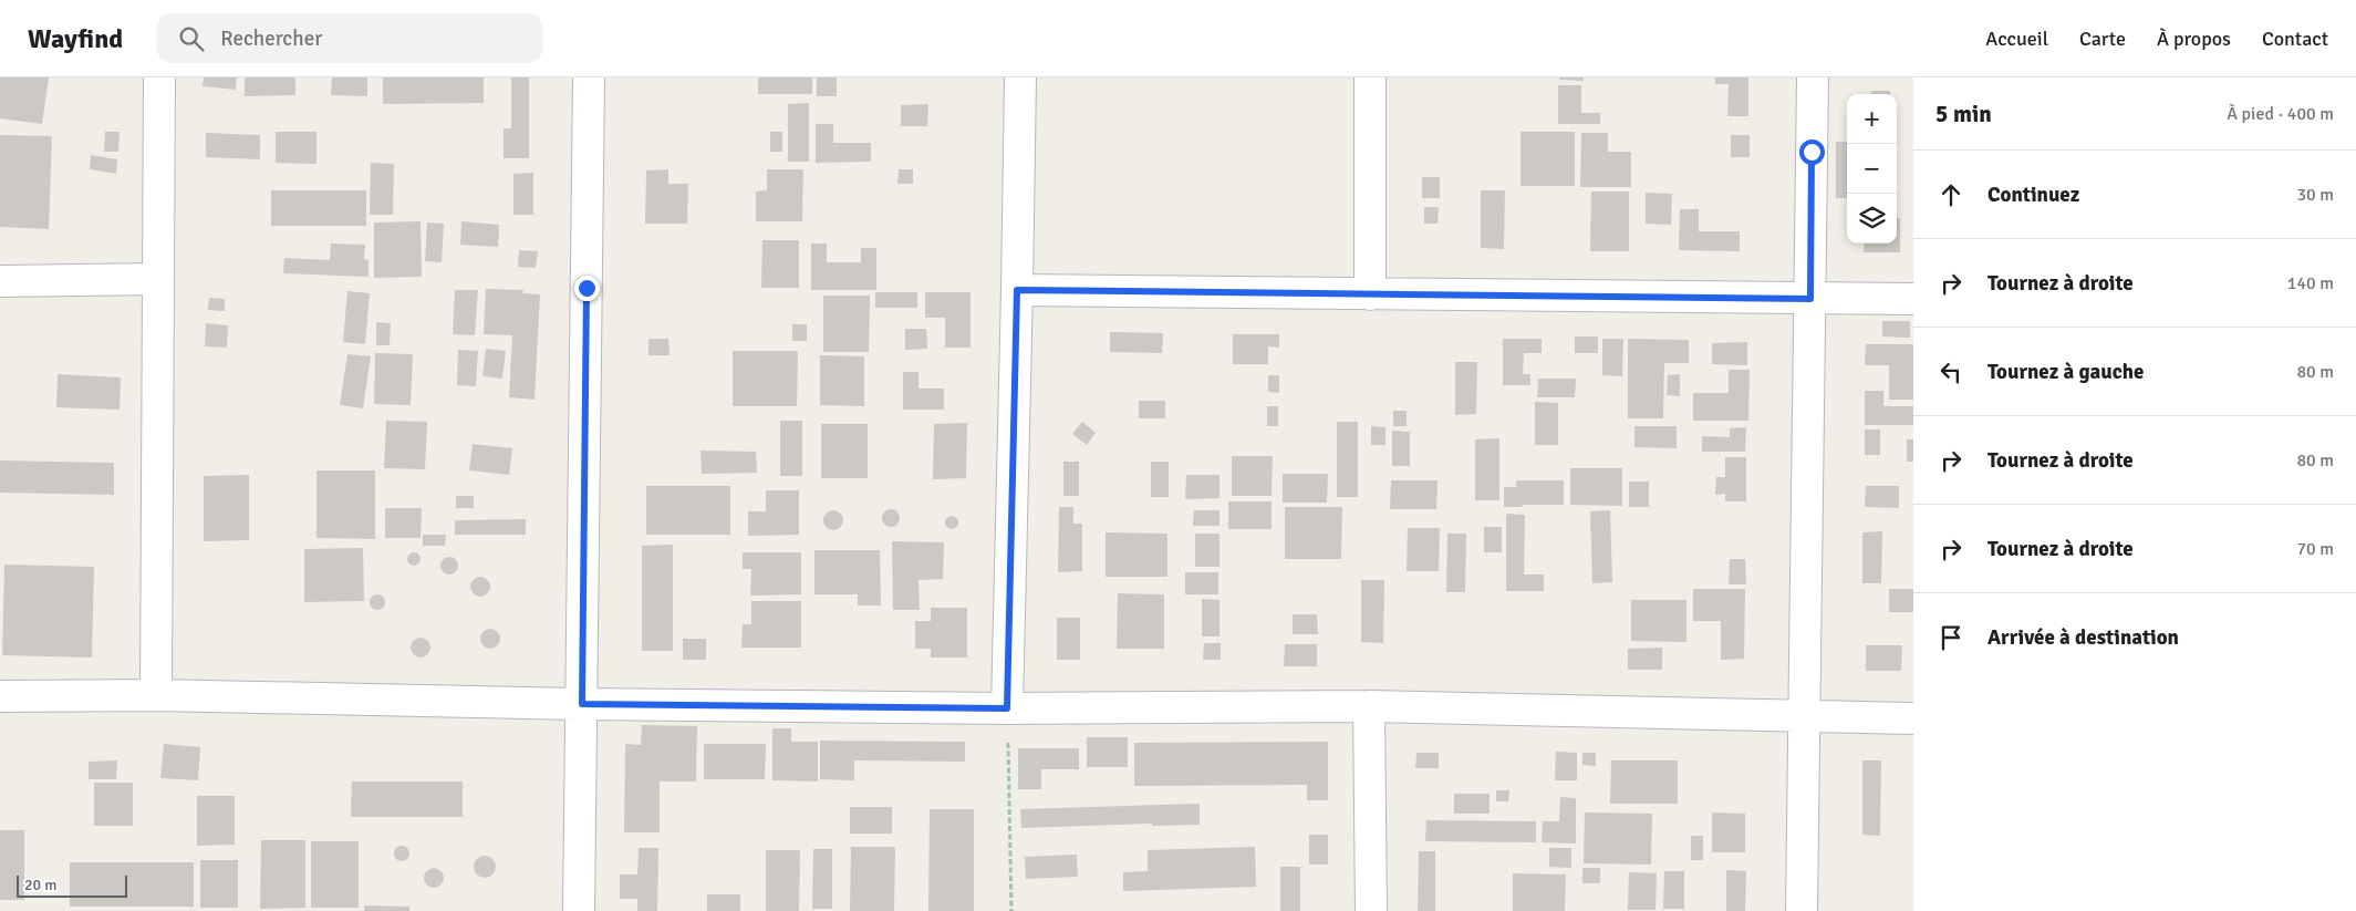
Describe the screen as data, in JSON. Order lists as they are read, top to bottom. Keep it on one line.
{"scale_bar":"20 m","page":{"header":"Wayfind","search":"Rechercher","nav":["Accueil","Carte","À propos","Contact"],"heading":["5 min","À pied · 400 m"],"map_buttons":["+","−"],"list":[["Continuez","30 m"],["Tournez à droite","140 m"],["Tournez à gauche","80 m"],["Tournez à droite","80 m"],["Tournez à droite","70 m"],"Arrivée à destination"],"scale":"20 m"}}
